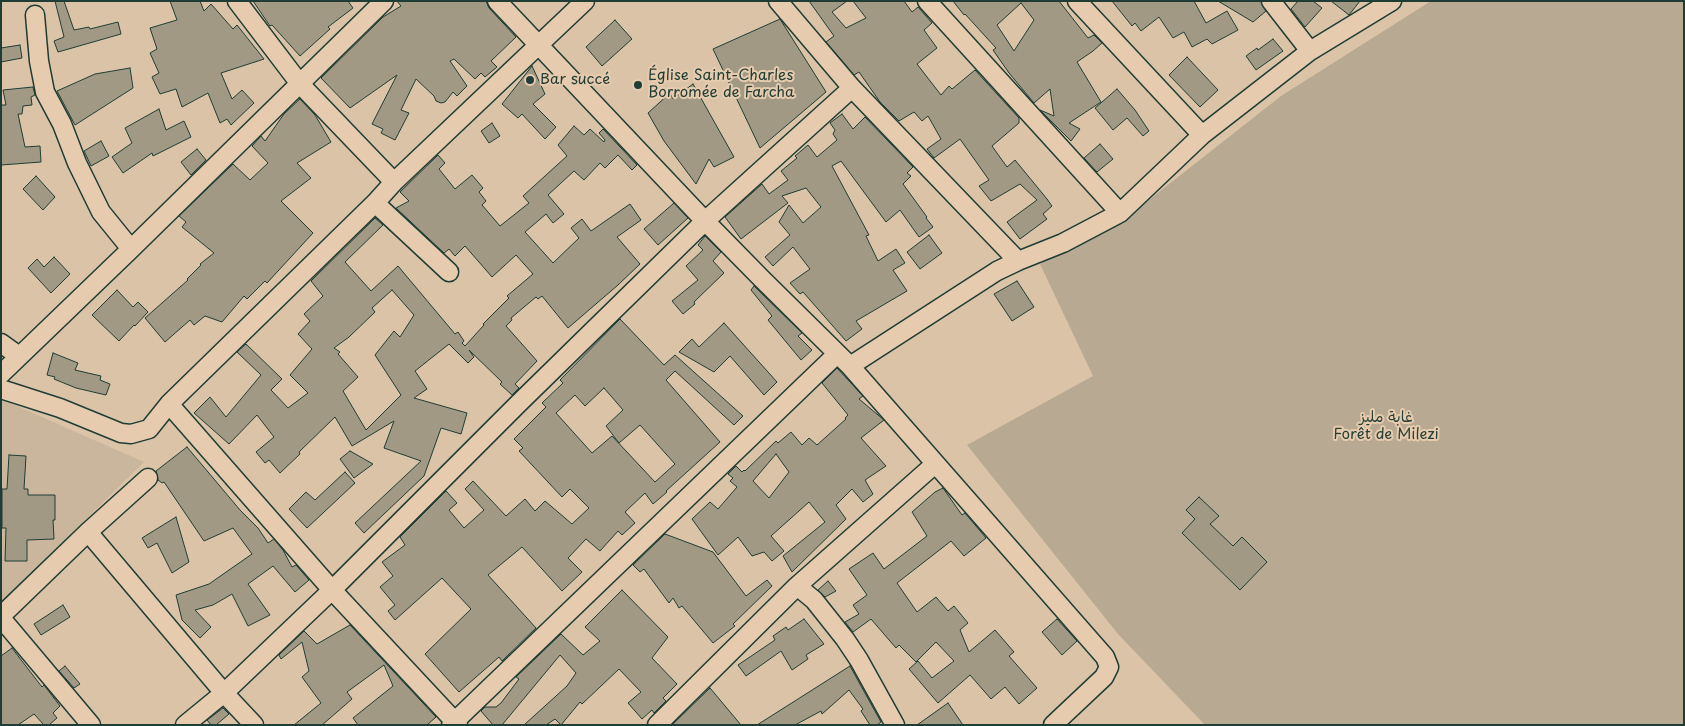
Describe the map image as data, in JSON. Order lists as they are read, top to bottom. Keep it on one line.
{"parks":["غابة مليز Forêt de Milezi"],"places":["Bar succé","Église Saint-Charles Borromée de Farcha"]}
